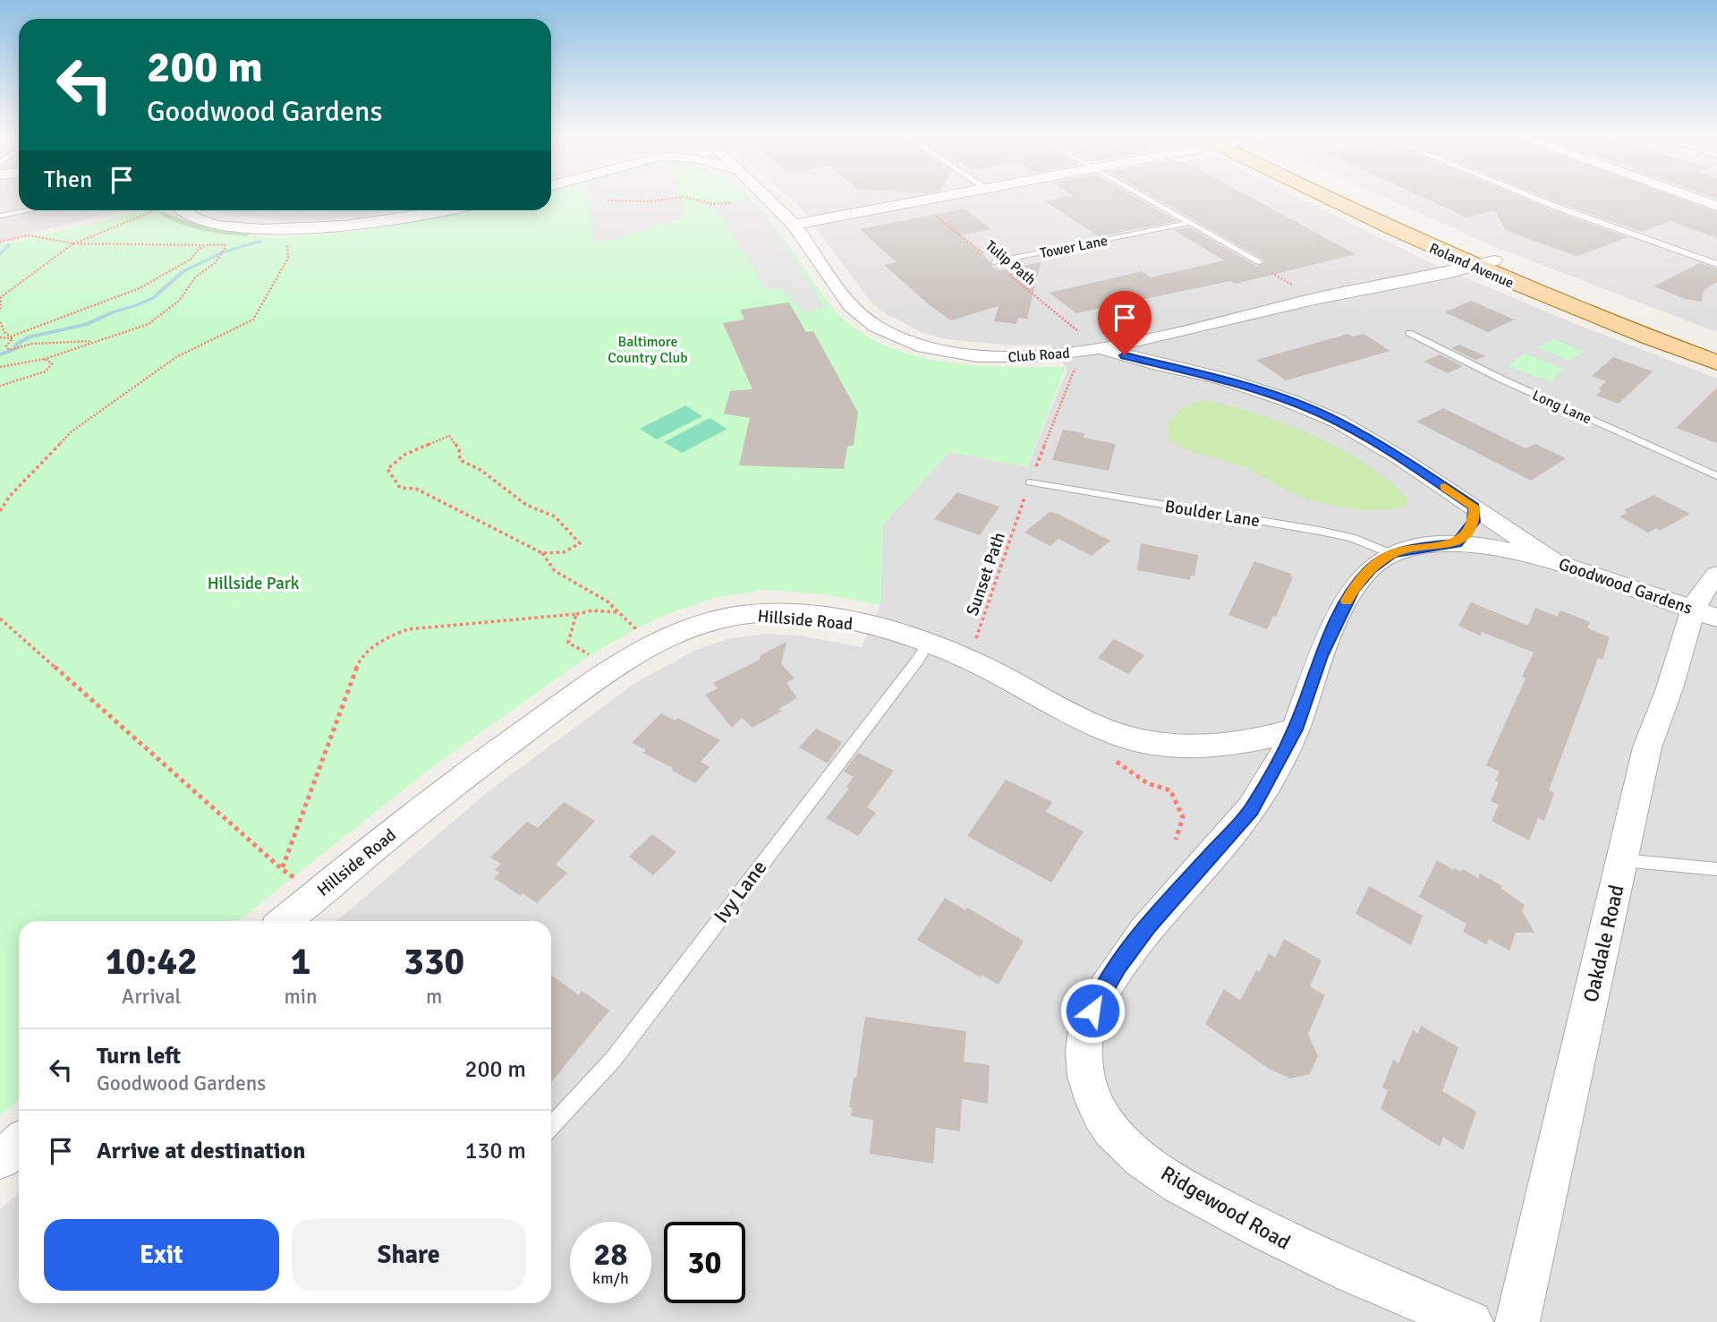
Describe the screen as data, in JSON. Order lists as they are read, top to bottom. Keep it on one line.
{"streets":{"main road":["Roland Avenue"],"street":["Club Road","Goodwood Gardens","Hillside Road","Oakdale Road","Ridgewood Road"],"lane":["Tower Lane","Long Lane","Boulder Lane","Ivy Lane"],"path":["Tulip Path","Sunset Path"]},"crossings":[["Tower Lane","Tulip Path"],["Roland Avenue","Club Road"],["Club Road","Goodwood Gardens"],["Boulder Lane","Ridgewood Road"],["Goodwood Gardens","Oakdale Road"],["Goodwood Gardens","Ridgewood Road"],["Hillside Road","Ivy Lane"],["Hillside Road","Ridgewood Road"]],"parks":["Baltimore Country Club","Hillside Park"],"page":{"turn":["200 m","Goodwood Gardens"],"then":"Then","eta":["10:42","Arrival","1","min","330","m"],"list":[{"name":"Turn left","note":"Goodwood Gardens","value":"200 m"},{"name":"Arrive at destination","value":"130 m"}],"buttons":["Exit","Share"],"speed":"28 km/h","limit":"30"}}
